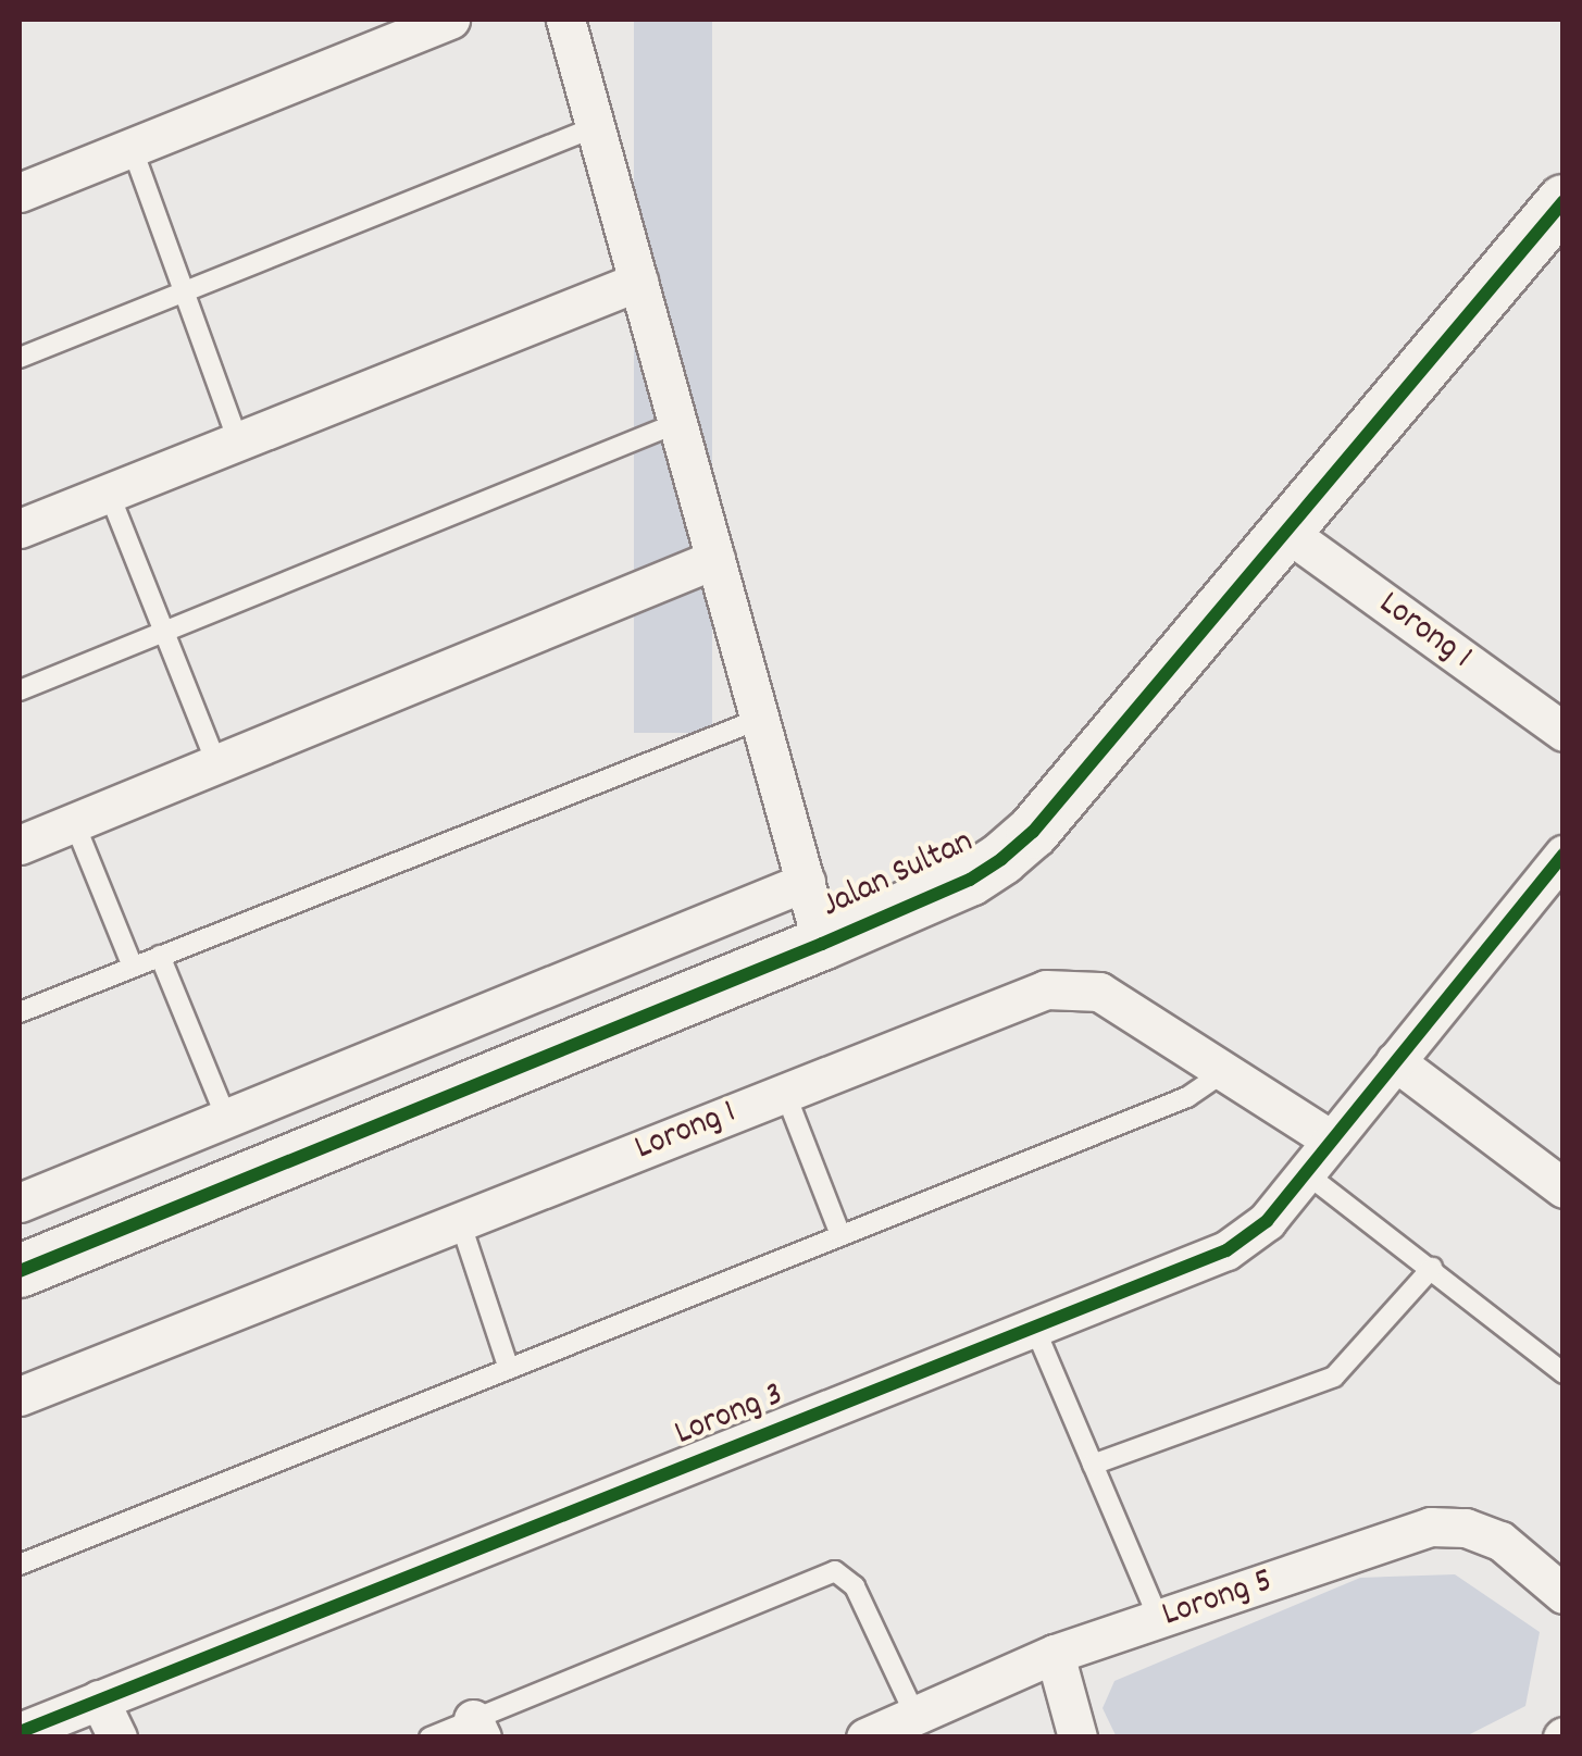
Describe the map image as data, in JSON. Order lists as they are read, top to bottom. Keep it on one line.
{"streets":{"street":["Lorong 1","Jalan Sultan","Lorong 3","Lorong 5"]},"crossings":[["Lorong 1","Jalan Sultan"],["Lorong 1","Lorong 3"]]}
